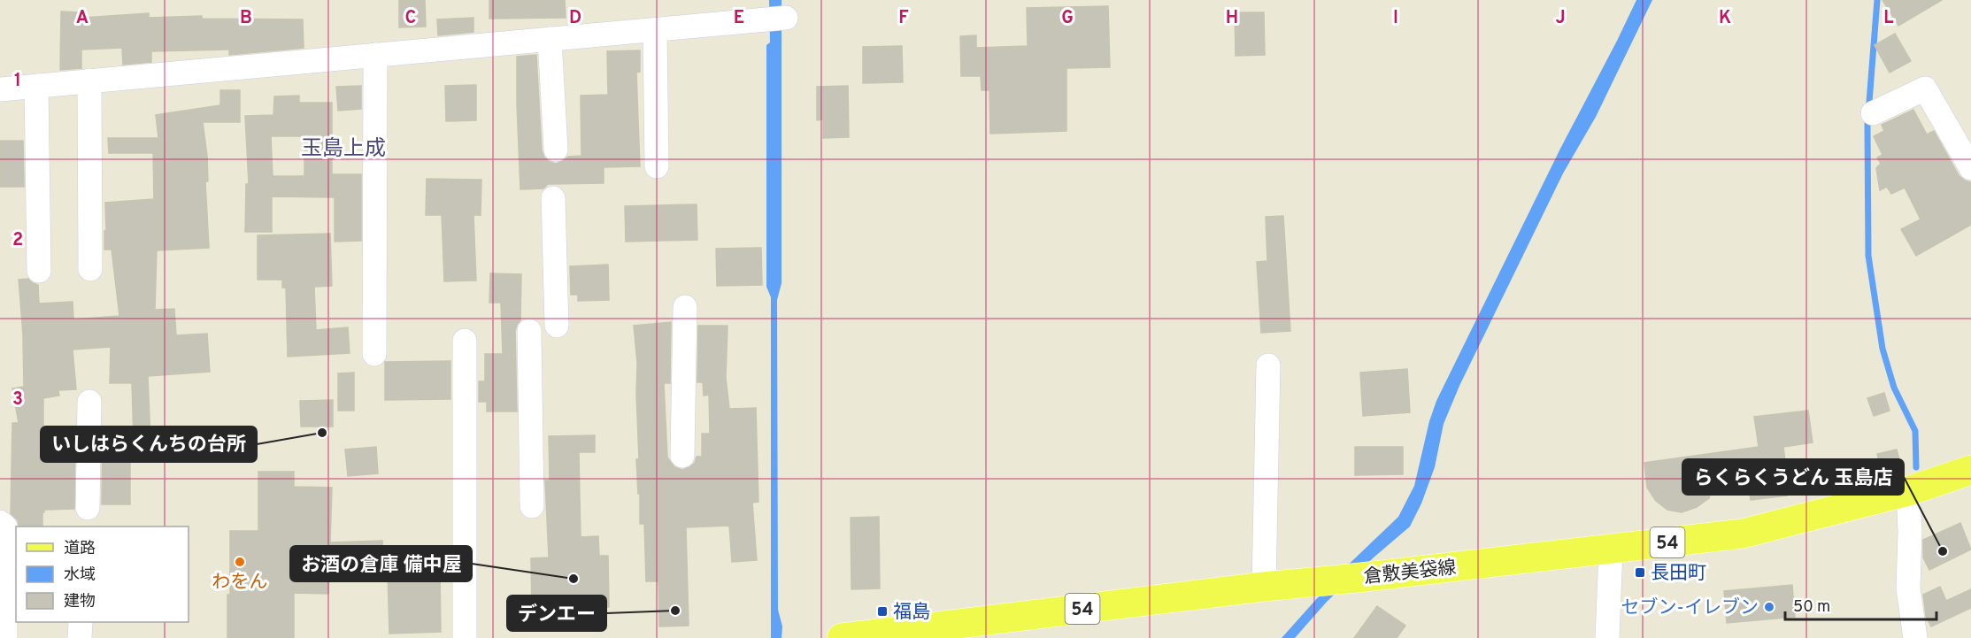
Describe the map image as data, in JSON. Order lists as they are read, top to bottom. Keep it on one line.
{"streets":{"main road":["54","倉敷美袋線"]},"districts":["玉島上成"],"places":{"other":["いしはらくんちの台所","らくらくうどん 玉島店","わをん","お酒の倉庫 備中屋","セブン-イレブン","デンエー"],"transit":["長田町","福島"]},"legend":["道路","水域","建物"],"scale_bar":"50 m","grid":{"columns":["A","B","C","D","E","F","G","H","I","J","K","L"],"rows":["1","2","3"]}}
